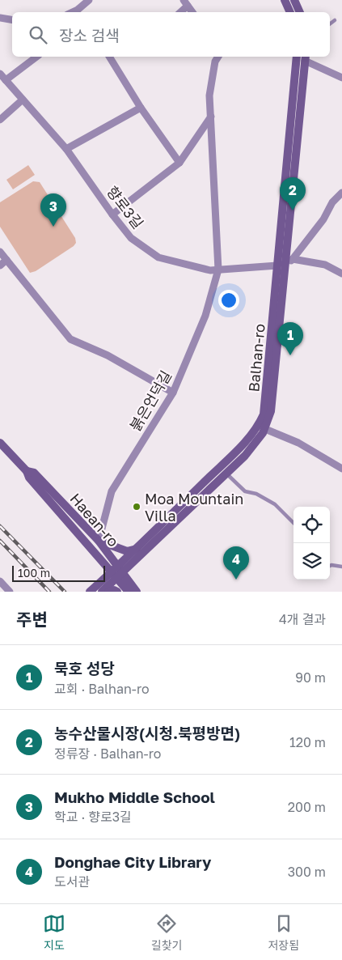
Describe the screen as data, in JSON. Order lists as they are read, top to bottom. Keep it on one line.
{"streets":{"street":["향로3길","Balhan-ro","붉은언덕길","Haean-ro"]},"crossings":[["향로3길","Balhan-ro"],["향로3길","붉은언덕길"],["Balhan-ro","Haean-ro"],["붉은언덕길","Haean-ro"]],"places":["Moa Mountain Villa"],"scale_bar":"100 m","page":{"search":"장소 검색","pins":["2","3","1","4"],"scale":"100 m","heading":["주변","4개 결과"],"list":[{"mark":"1","name":"묵호 성당","note":"교회 · Balhan-ro","value":"90 m"},{"mark":"2","name":"농수산물시장(시청.북평방면)","note":"정류장 · Balhan-ro","value":"120 m"},{"mark":"3","name":"Mukho Middle School","note":"학교 · 향로3길","value":"200 m"},{"mark":"4","name":"Donghae City Library","note":"도서관","value":"300 m"}],"nav":["지도","길찾기","저장됨"]}}
